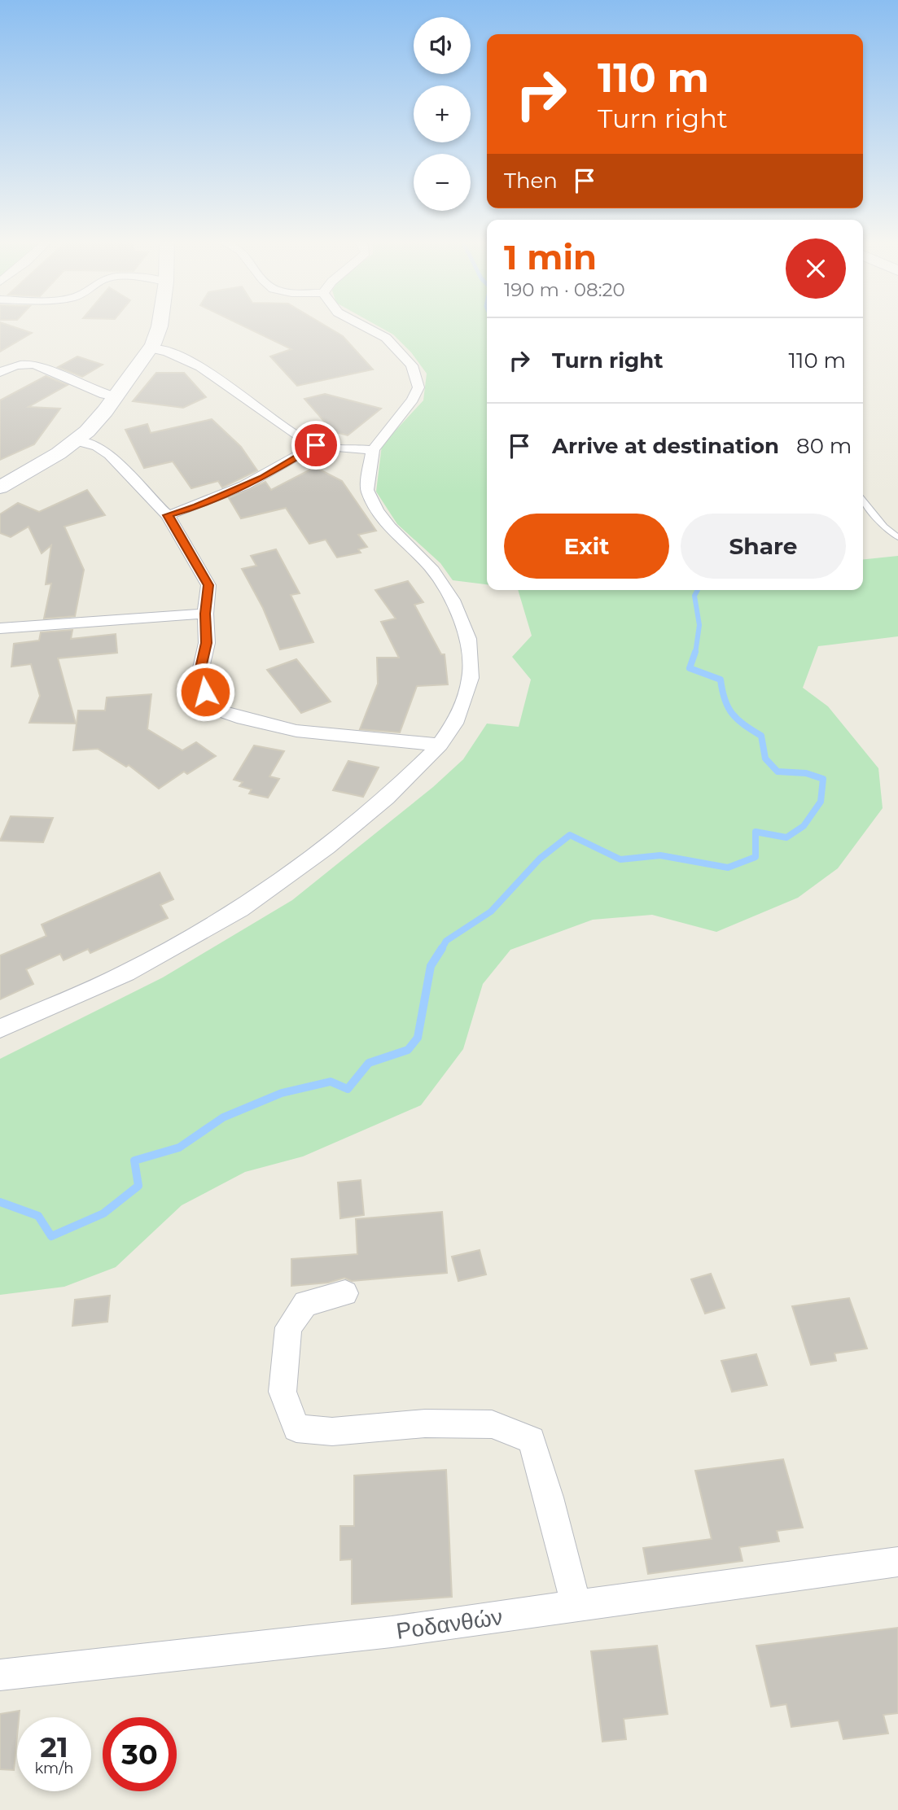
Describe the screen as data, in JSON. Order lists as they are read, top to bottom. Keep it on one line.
{"streets":{"street":["Ροδανθών"]},"page":{"map_buttons":["+","−"],"turn":["110 m","Turn right"],"then":"Then","heading":["1 min","190 m · 08:20"],"list":[{"name":"Turn right","value":"110 m"},{"name":"Arrive at destination","value":"80 m"}],"buttons":["Exit","Share"],"speed":"21 km/h","limit":"30"}}
